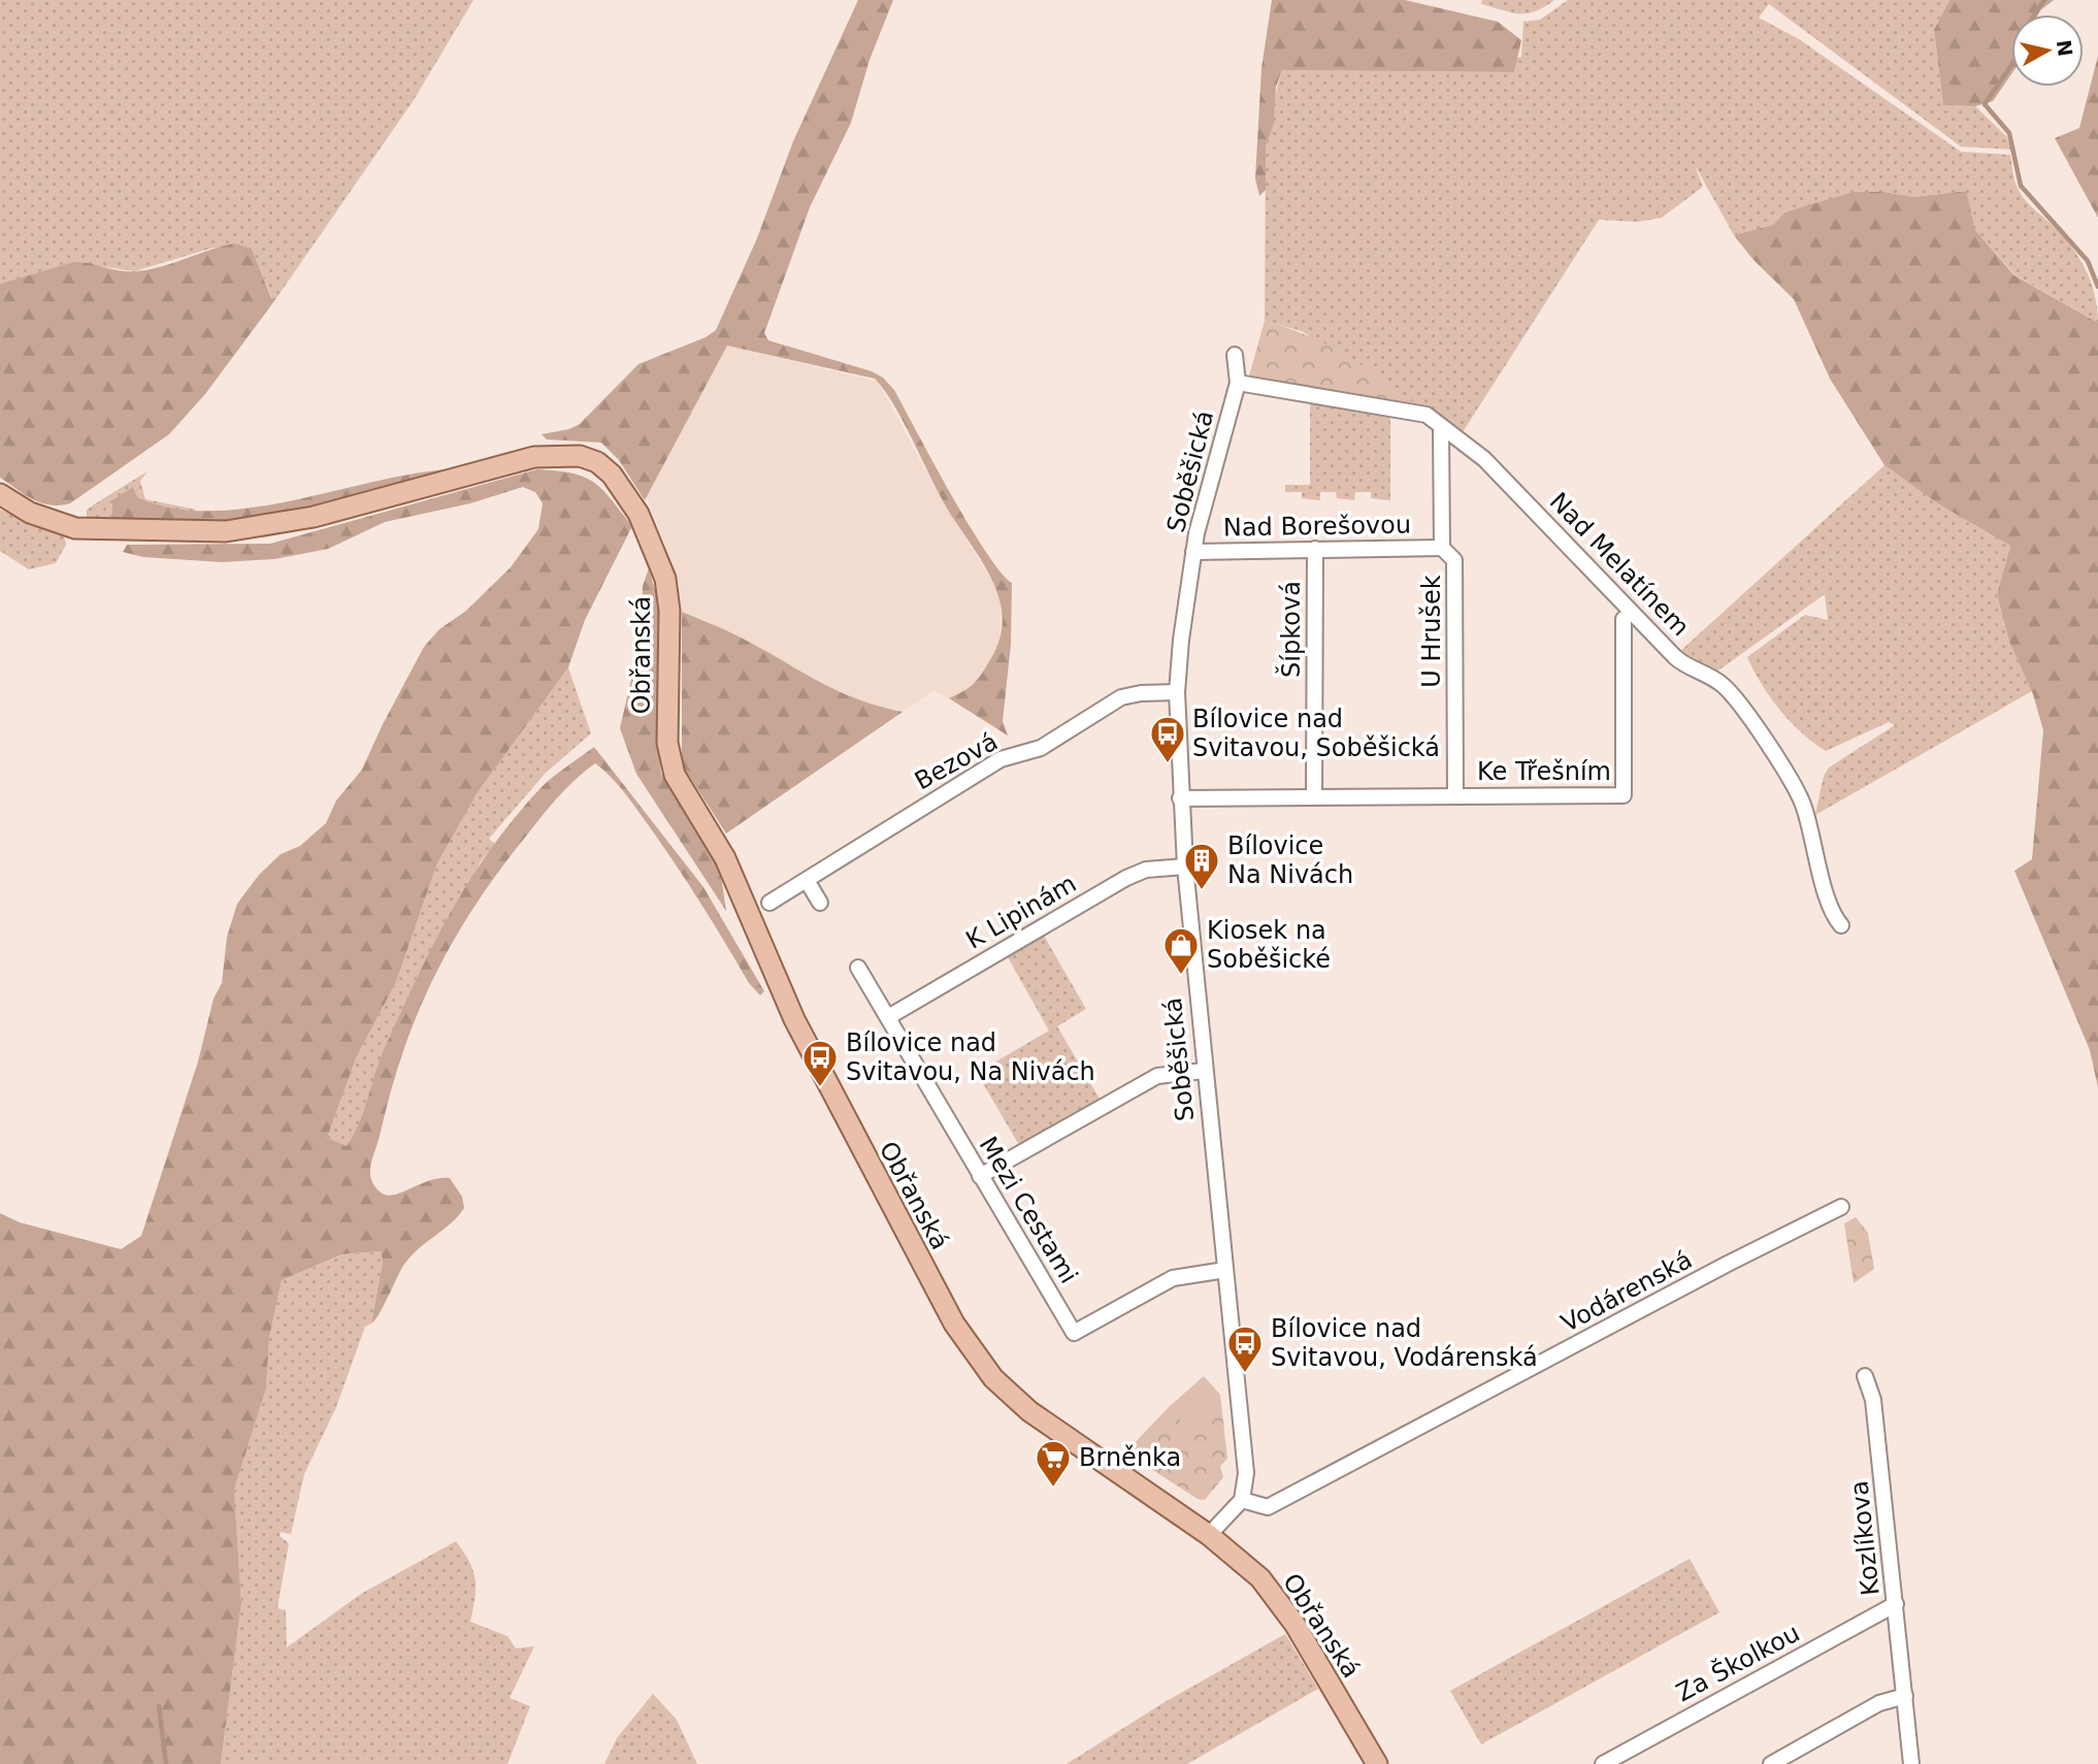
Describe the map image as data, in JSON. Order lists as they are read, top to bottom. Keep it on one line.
{"streets":{"main road":["Obřanská"],"street":["Soběšická","Nad Borešovou","Nad Melatínem","Šípková","U Hrušek","Bezová","Ke Třešním","K Lipinám","Mezi Cestami","Vodárenská","Kozlíkova","Za Školkou"]},"crossings":[["Soběšická","Nad Borešovou"],["Soběšická","Nad Melatínem"],["Soběšická","Bezová"],["Soběšická","Ke Třešním"],["Soběšická","K Lipinám"],["Soběšická","Mezi Cestami"],["Soběšická","Vodárenská"],["Nad Borešovou","Šípková"],["Nad Borešovou","U Hrušek"],["Nad Melatínem","U Hrušek"],["Šípková","Ke Třešním"],["U Hrušek","Ke Třešním"],["K Lipinám","Mezi Cestami"],["Kozlíkova","Za Školkou"]],"places":{"bus stop":["Bílovice nad Svitavou, Soběšická","Bílovice nad Svitavou, Na Nivách","Bílovice nad Svitavou, Vodárenská"],"building":["Bílovice Na Nivách"],"shop":["Kiosek na Soběšické"],"supermarket":["Brněnka"]},"north":"right"}
